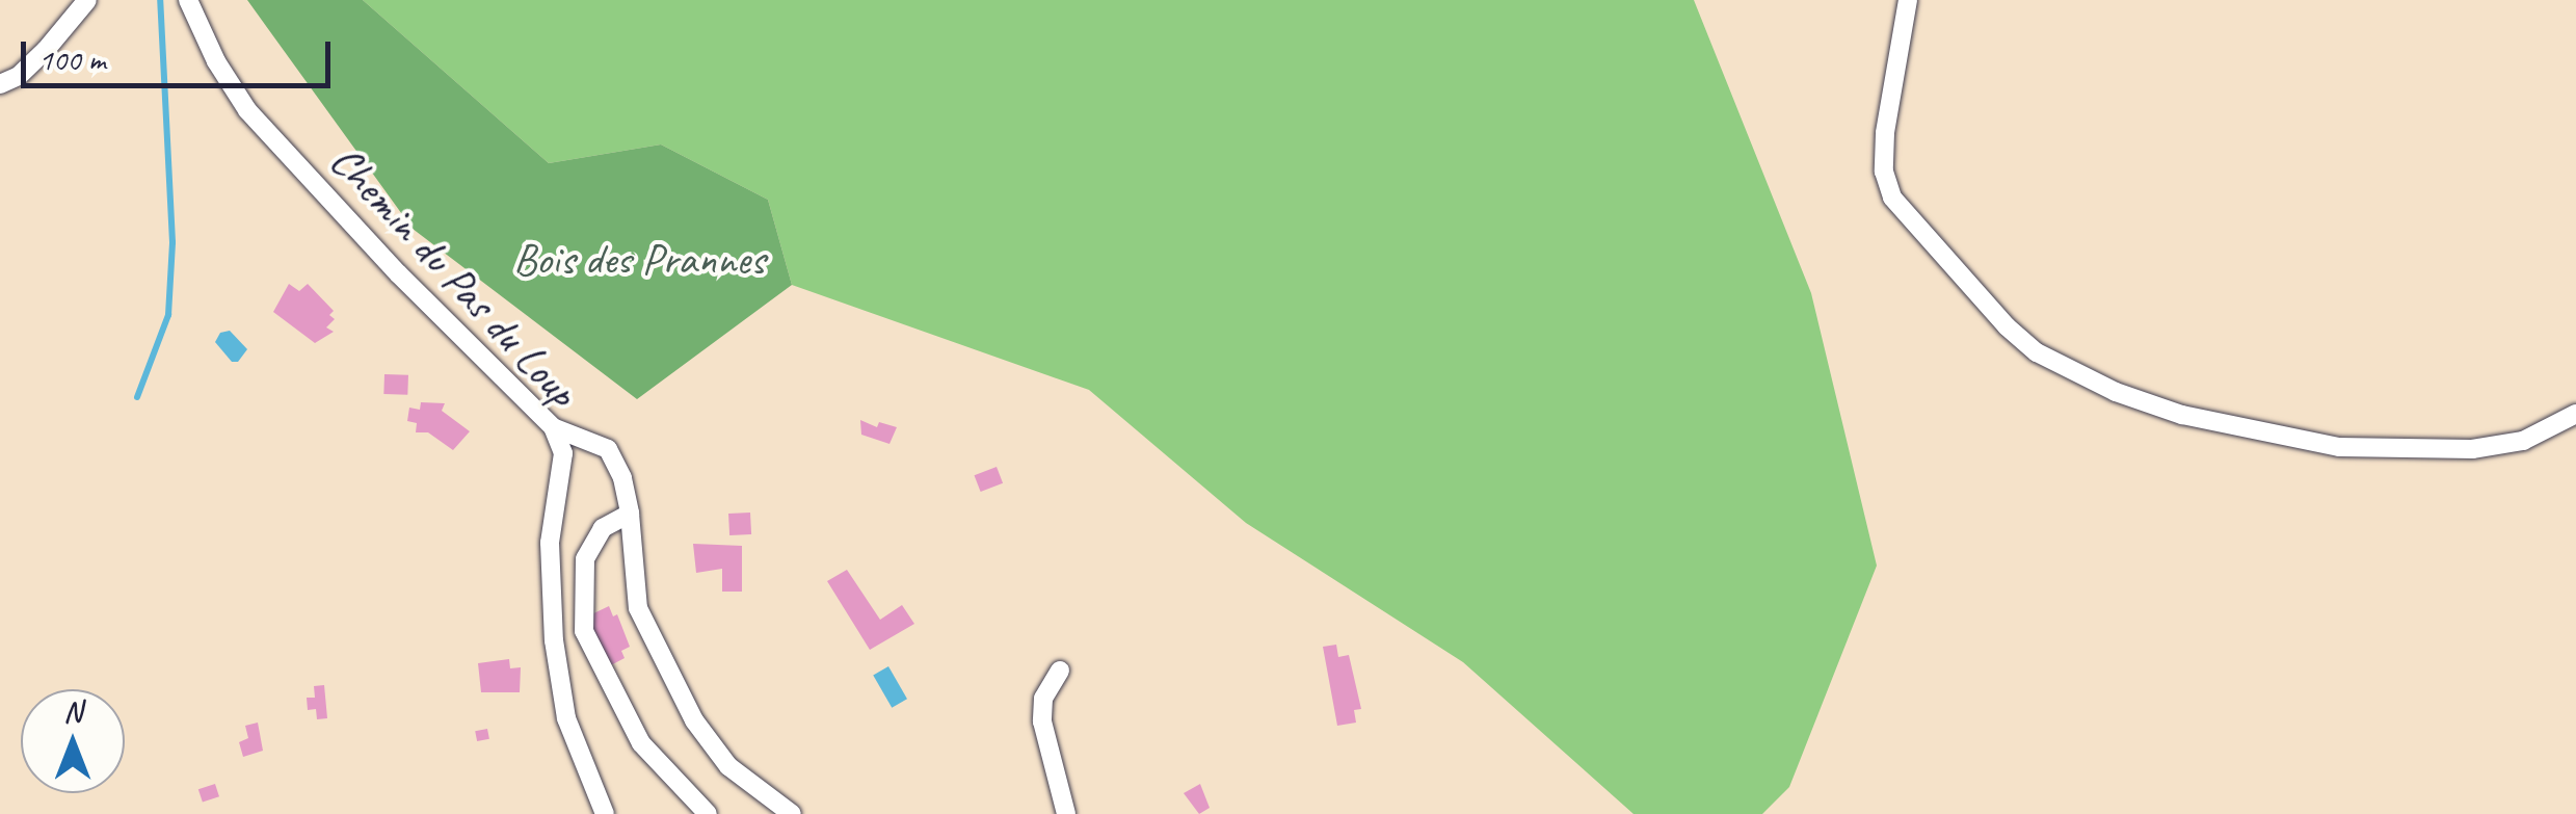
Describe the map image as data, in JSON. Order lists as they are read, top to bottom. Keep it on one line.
{"streets":{"street":["Chemin du Pas du Loup"]},"parks":["Bois des Prannes"],"scale_bar":"100 m","north":"top"}
